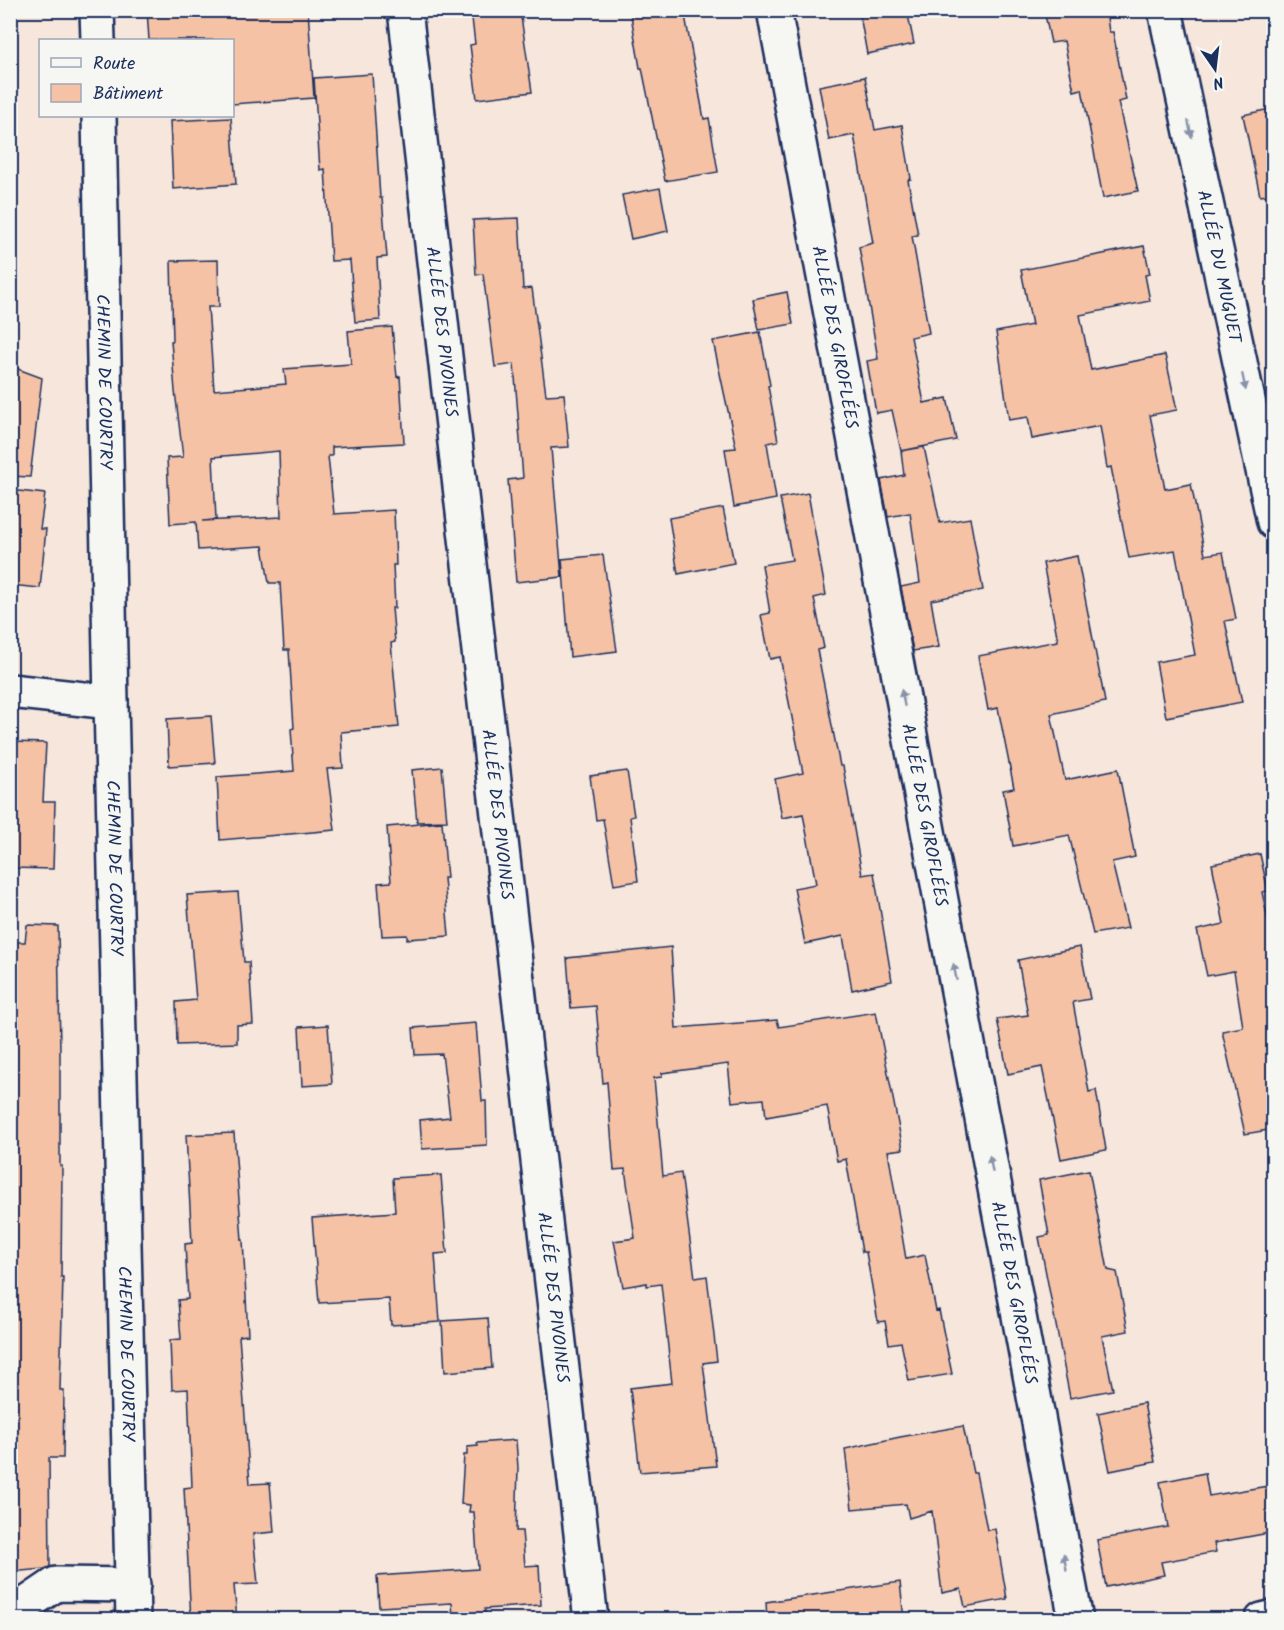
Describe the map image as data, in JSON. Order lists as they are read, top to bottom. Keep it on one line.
{"streets":{"street":["ALLÉE DU MUGUET","ALLÉE DES PIVOINES","ALLÉE DES GIROFLÉES","CHEMIN DE COURTRY"]},"one_way":["ALLÉE DU MUGUET","ALLÉE DES GIROFLÉES"],"legend":["Route","Bâtiment"],"north":"bottom"}
